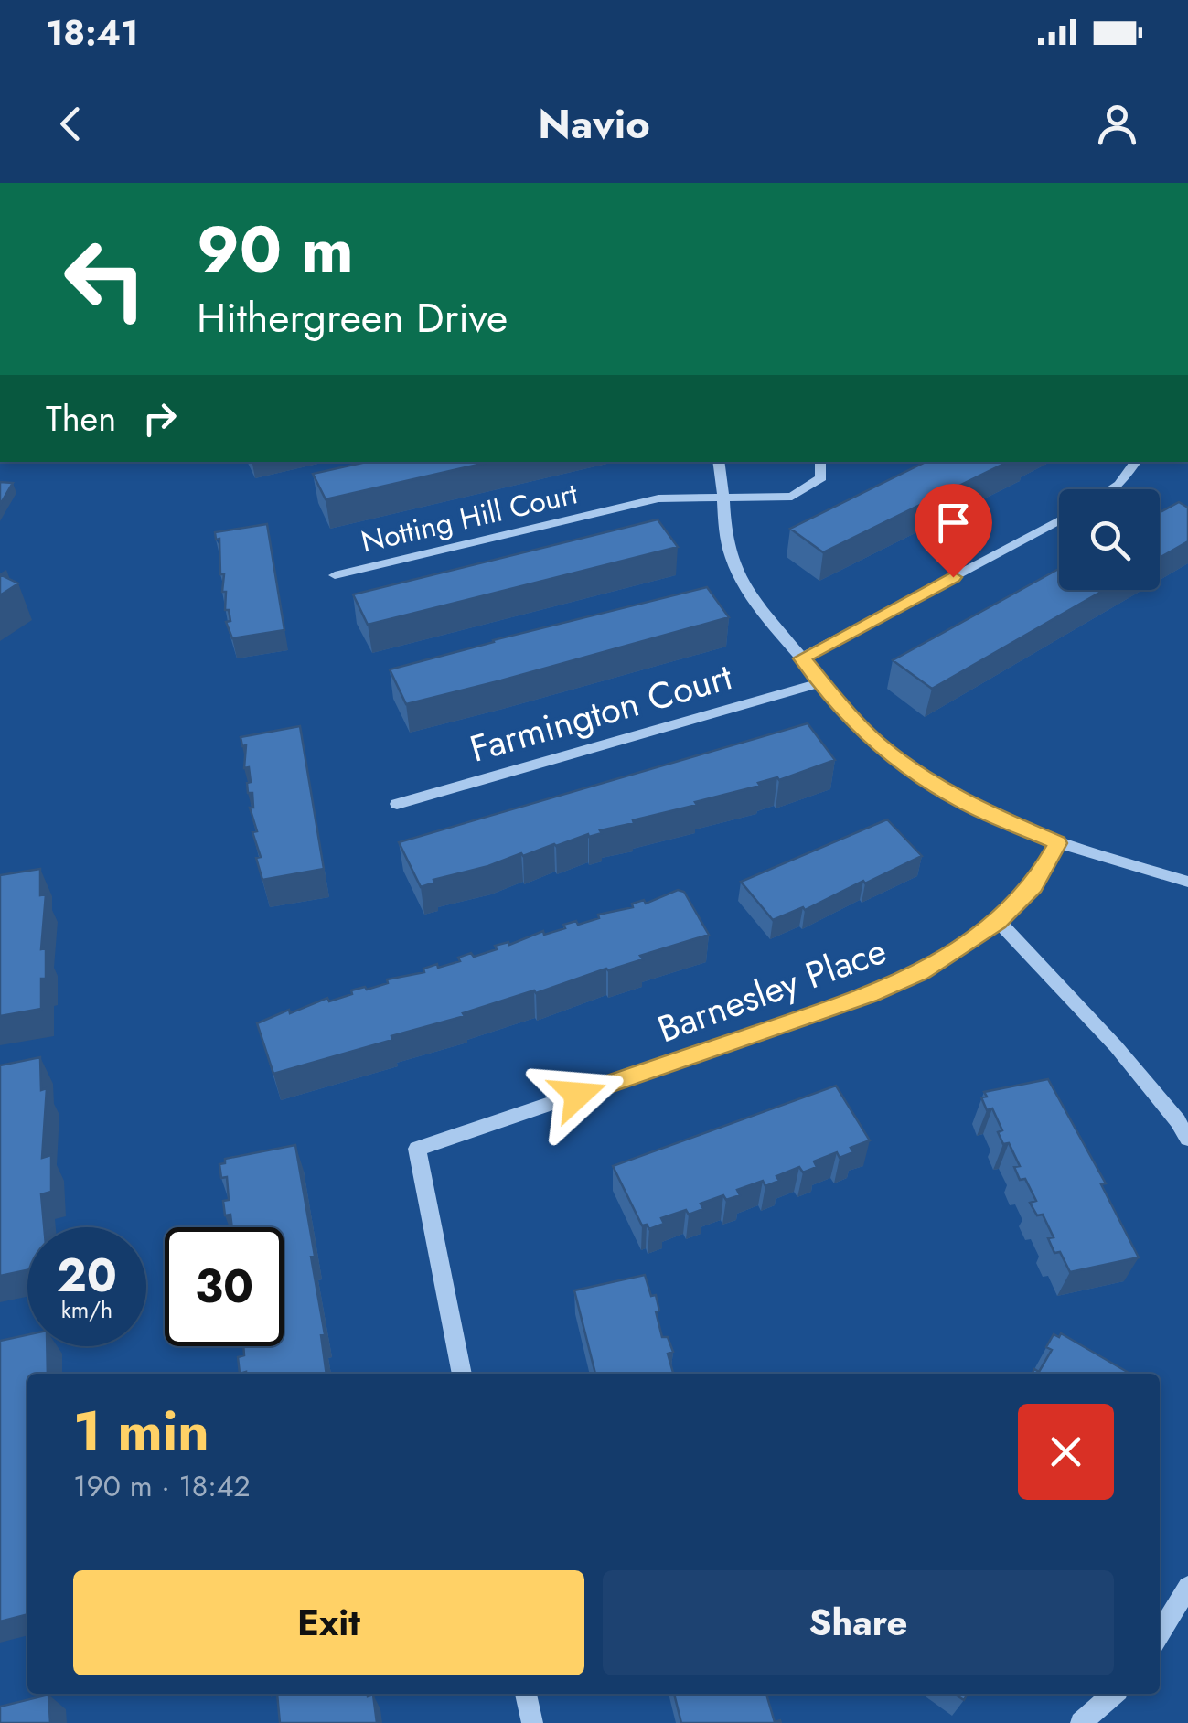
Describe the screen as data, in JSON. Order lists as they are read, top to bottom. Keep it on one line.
{"streets":{"street":["Notting Hill Court","Farmington Court","Barnesley Place"]},"page":{"status":"18:41","header":"Navio","turn":["90 m","Hithergreen Drive"],"then":"Then","speed":"20 km/h","limit":"30","heading":["1 min","190 m · 18:42"],"buttons":["Exit","Share"]}}
